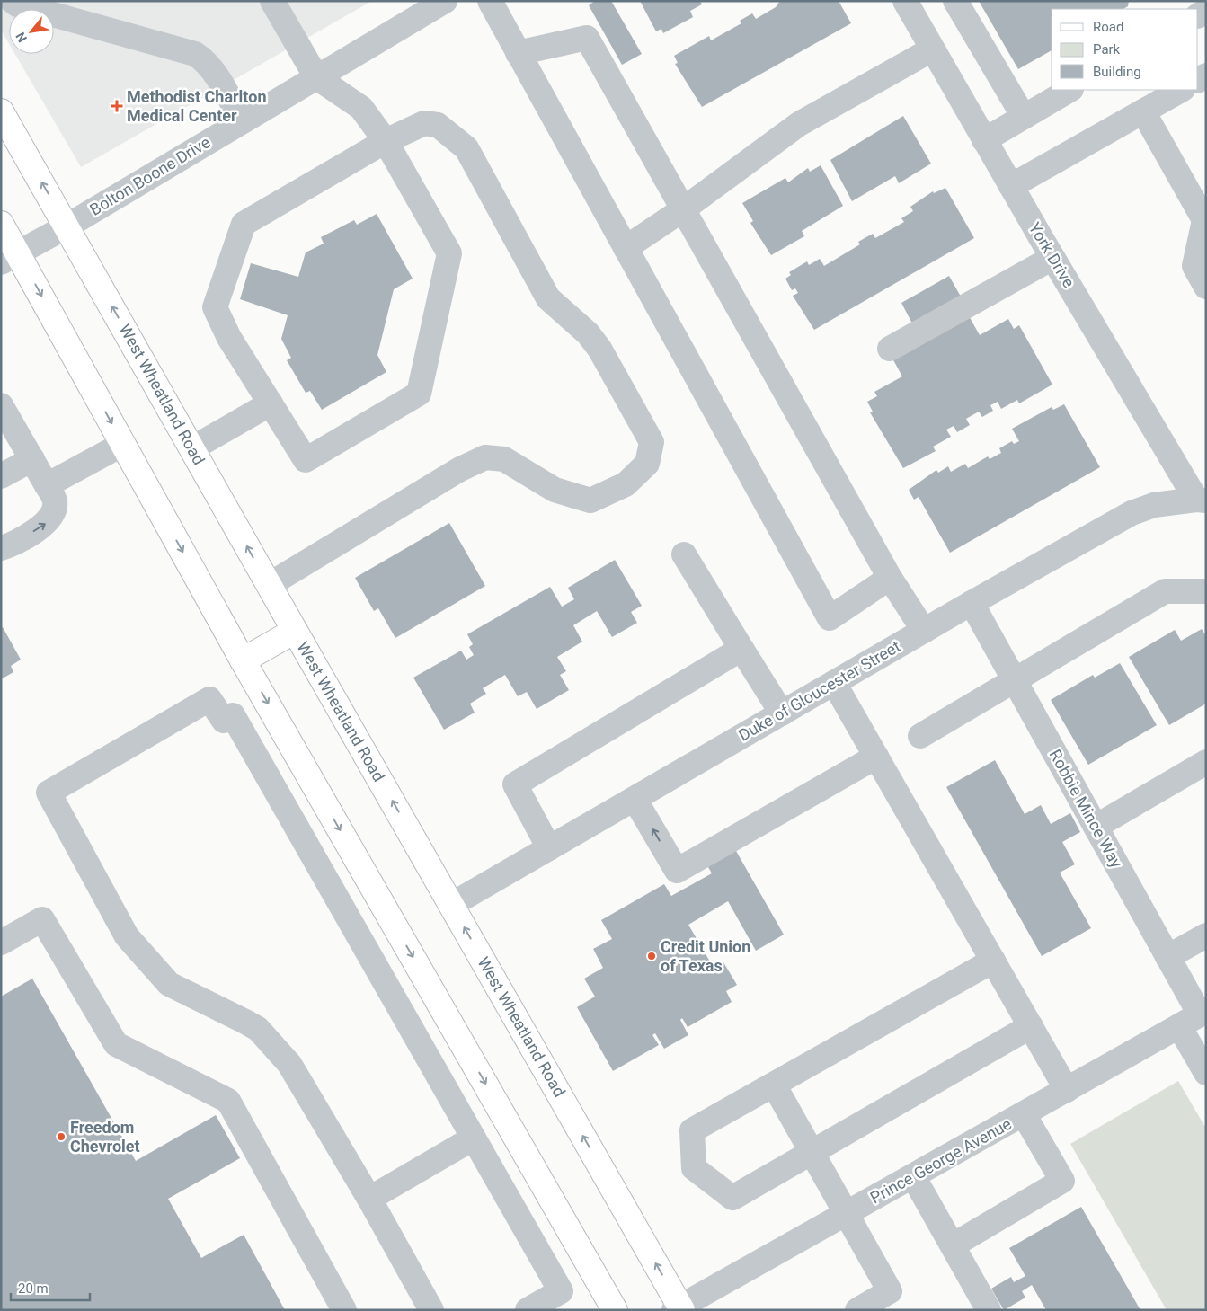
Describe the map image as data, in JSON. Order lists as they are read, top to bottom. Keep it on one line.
{"streets":{"main road":["West Wheatland Road"],"street":["Bolton Boone Drive","York Drive","Duke of Gloucester Street","Robbie Mince Way","Prince George Avenue"]},"crossings":[["Bolton Boone Drive","West Wheatland Road"],["York Drive","Duke of Gloucester Street"],["West Wheatland Road","Duke of Gloucester Street"],["West Wheatland Road","Prince George Avenue"],["Duke of Gloucester Street","Robbie Mince Way"],["Robbie Mince Way","Prince George Avenue"]],"places":{"health":["Methodist Charlton Medical Center"],"other":["Credit Union of Texas","Freedom Chevrolet"]},"legend":["Road","Park","Building"],"scale_bar":"20 m","north":"bottom left"}
